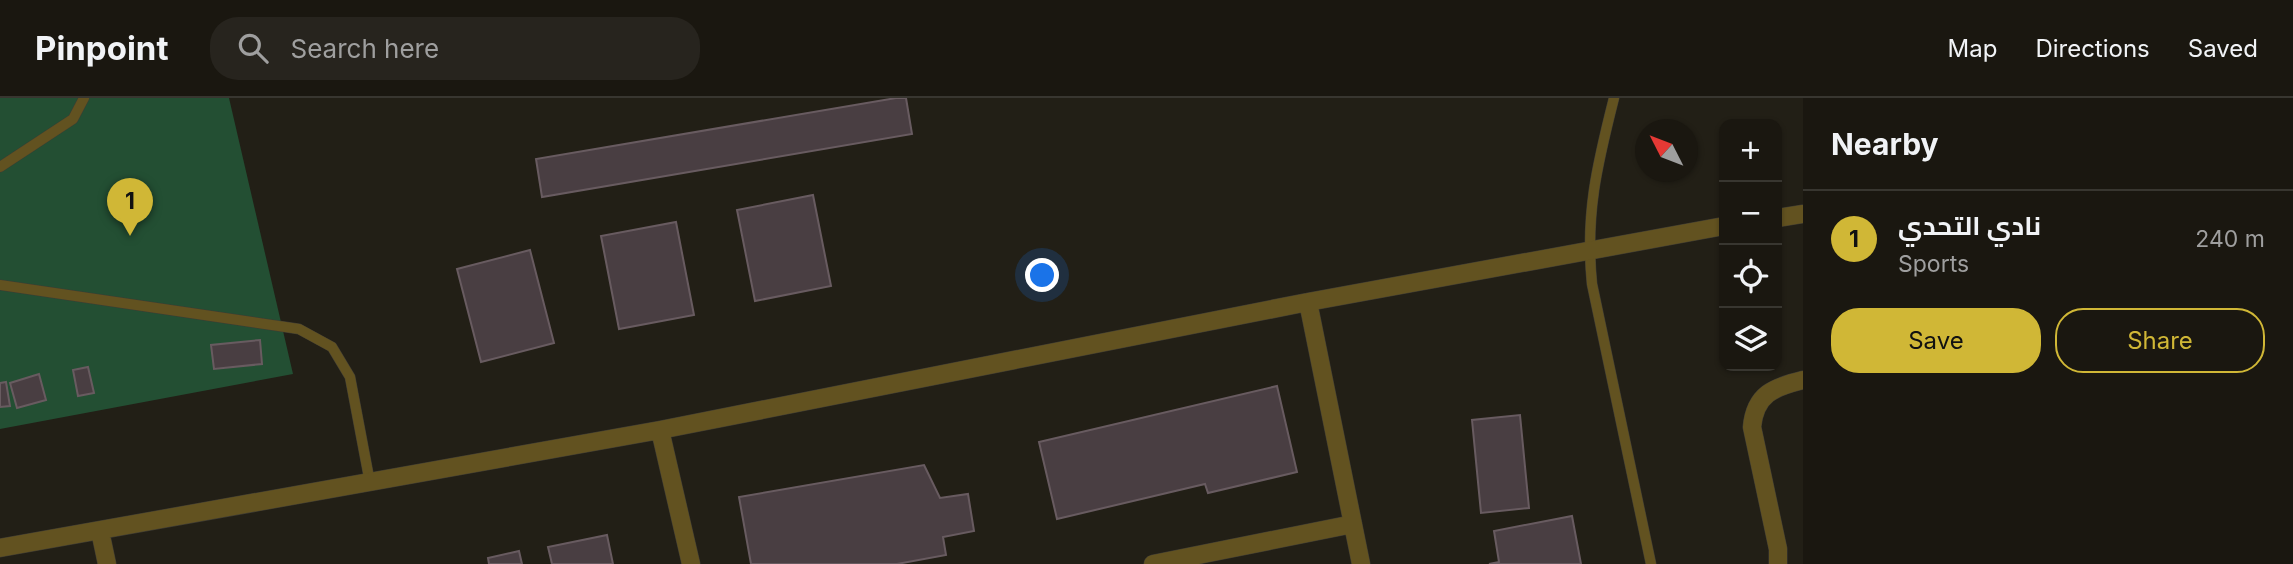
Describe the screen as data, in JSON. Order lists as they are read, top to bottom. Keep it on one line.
{"north":"top left","page":{"header":"Pinpoint","search":"Search here","nav":["Map","Directions","Saved"],"heading":"Nearby","map_buttons":["+","−"],"pins":"1","list":[{"mark":"1","name":"نادي التحدي","note":"Sports","value":"240 m"}],"buttons":["Save","Share"]}}
